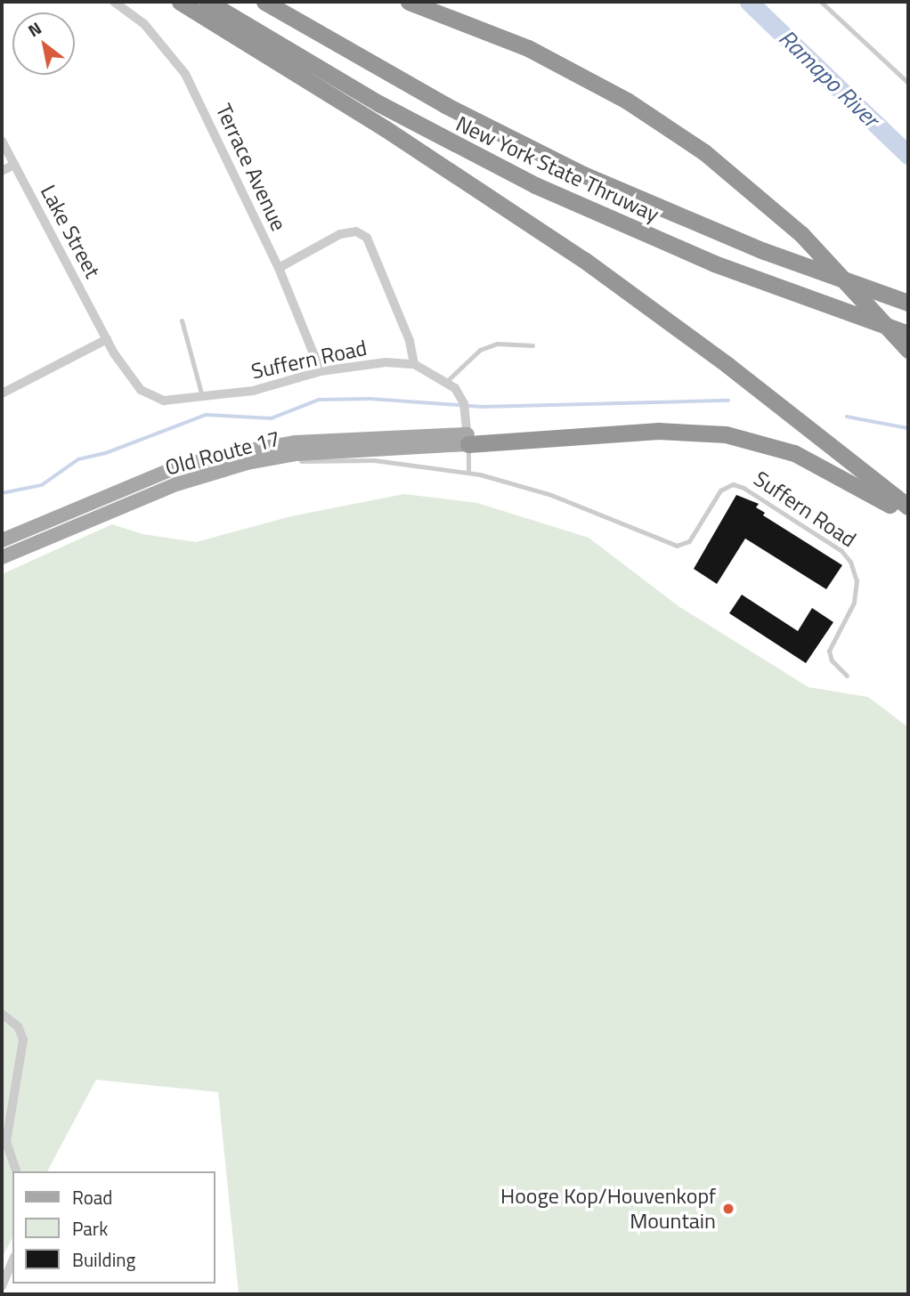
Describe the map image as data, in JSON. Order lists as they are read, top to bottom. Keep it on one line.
{"streets":{"highway":["New York State Thruway"],"main road":["Old Route 17"],"street":["Terrace Avenue","Lake Street","Suffern Road"]},"crossings":[["Terrace Avenue","Suffern Road"],["Lake Street","Suffern Road"],["Suffern Road","Old Route 17"]],"water":["Ramapo River"],"places":["Hooge Kop/Houvenkopf Mountain"],"legend":["Road","Park","Building"],"north":"top left"}
